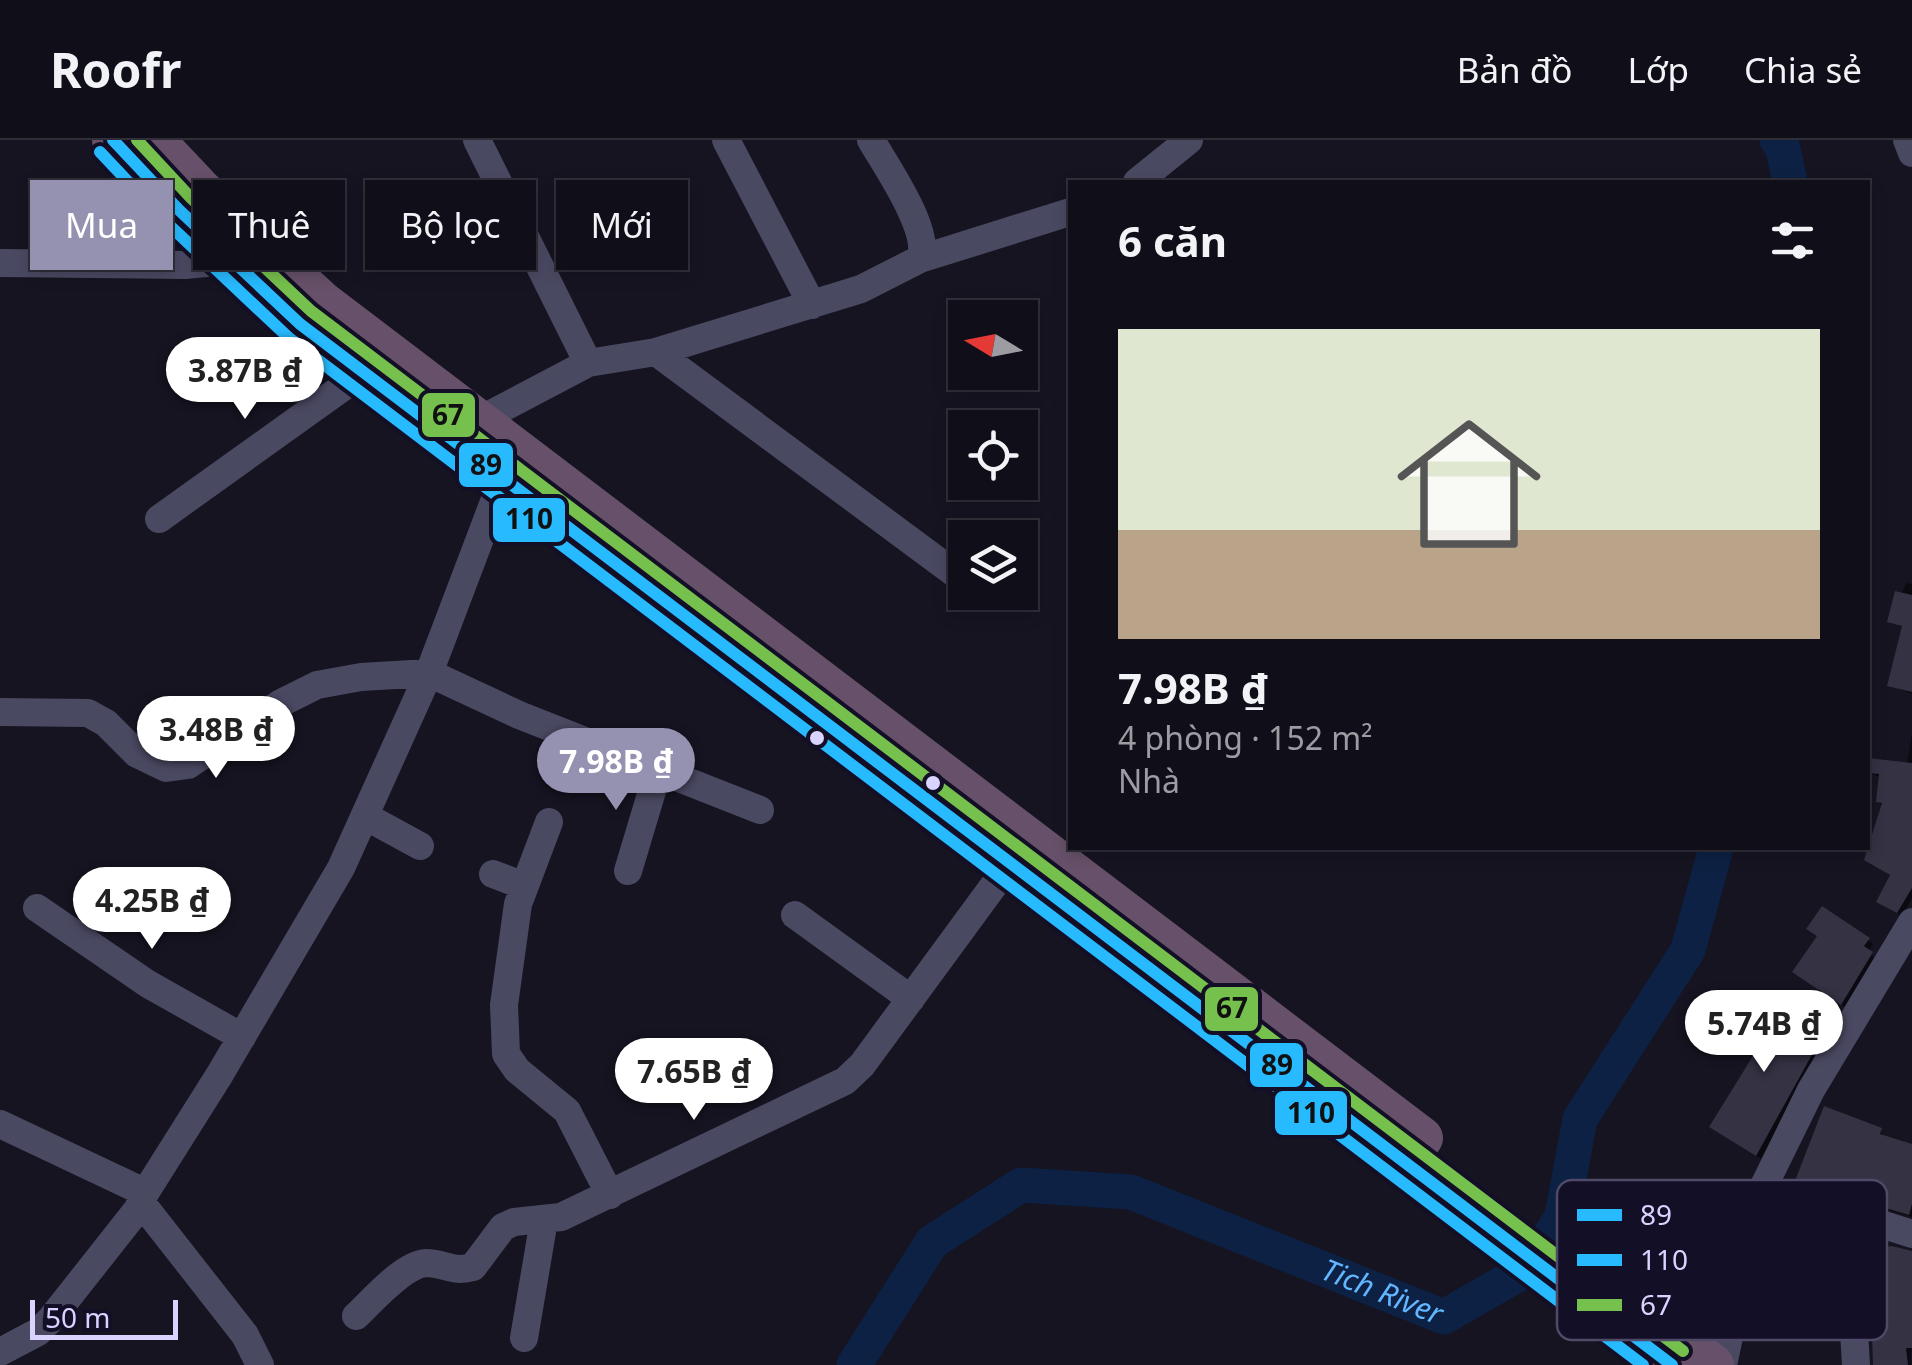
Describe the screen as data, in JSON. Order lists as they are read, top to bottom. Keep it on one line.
{"water":["Tich River"],"lines":["transit line 89","transit line 67","transit line 110"],"legend":["89","110","67"],"scale_bar":"50 m","north":"left","page":{"header":"Roofr","nav":["Bản đồ","Lớp","Chia sẻ"],"chip":["Mua","Thuê","Bộ lọc","Mới"],"heading":"6 căn","list":[{"name":"7.98B ₫","note":"4 phòng · 152 m² · Nhà"}],"price":["3.87B ₫","3.48B ₫","7.98B ₫","4.25B ₫","5.74B ₫","7.65B ₫"],"scale":"50 m"}}
